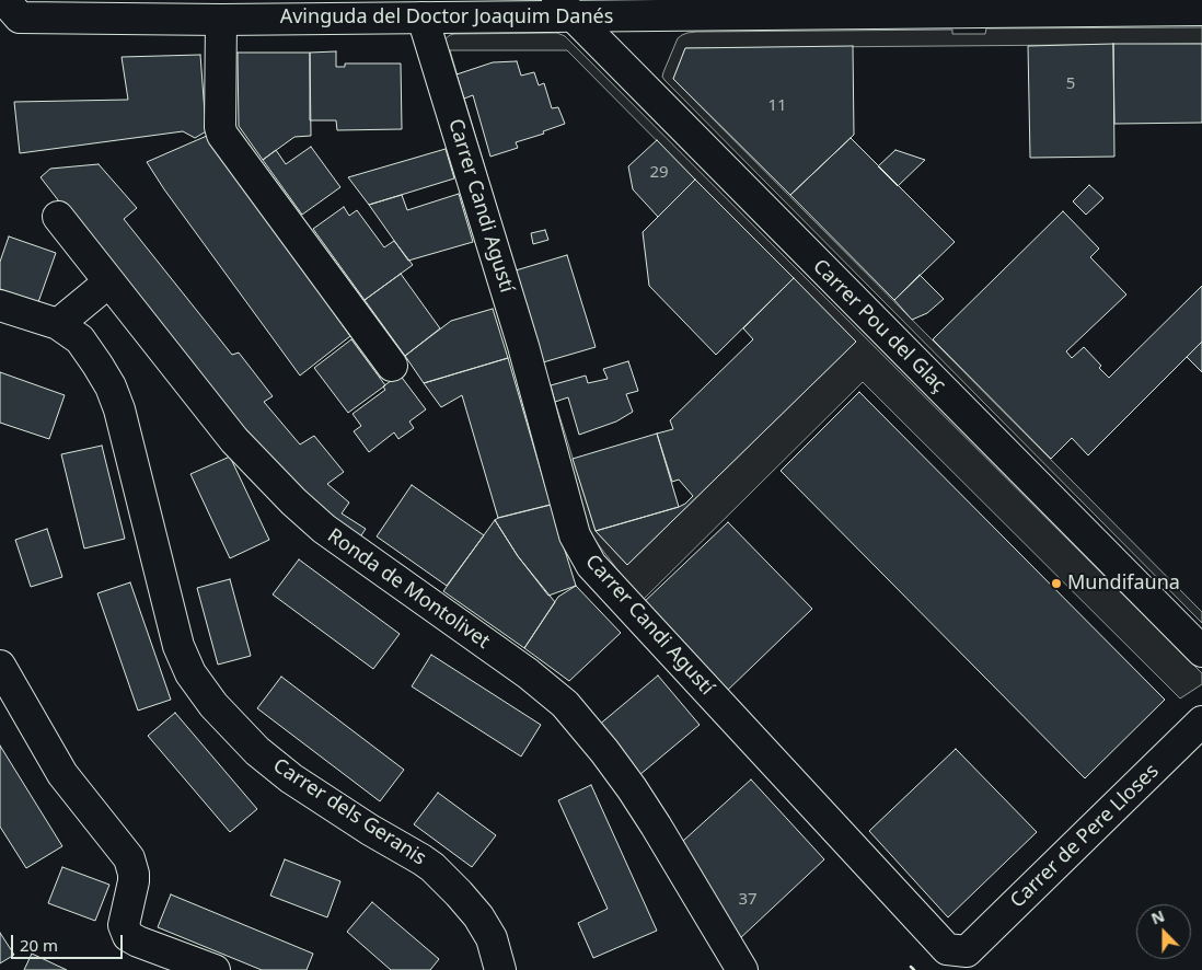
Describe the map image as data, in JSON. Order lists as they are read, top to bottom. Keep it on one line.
{"streets":{"street":["Avinguda del Doctor Joaquim Danés","Carrer Candi Agustí","Carrer Pou del Glaç","Ronda de Montolivet","Carrer dels Geranis","Carrer de Pere Lloses"]},"crossings":[["Avinguda del Doctor Joaquim Danés","Carrer Candi Agustí"],["Avinguda del Doctor Joaquim Danés","Carrer Pou del Glaç"],["Carrer Candi Agustí","Carrer de Pere Lloses"]],"places":["Mundifauna"],"house_numbers":["5","11","29","37"],"scale_bar":"20 m","north":"top"}
